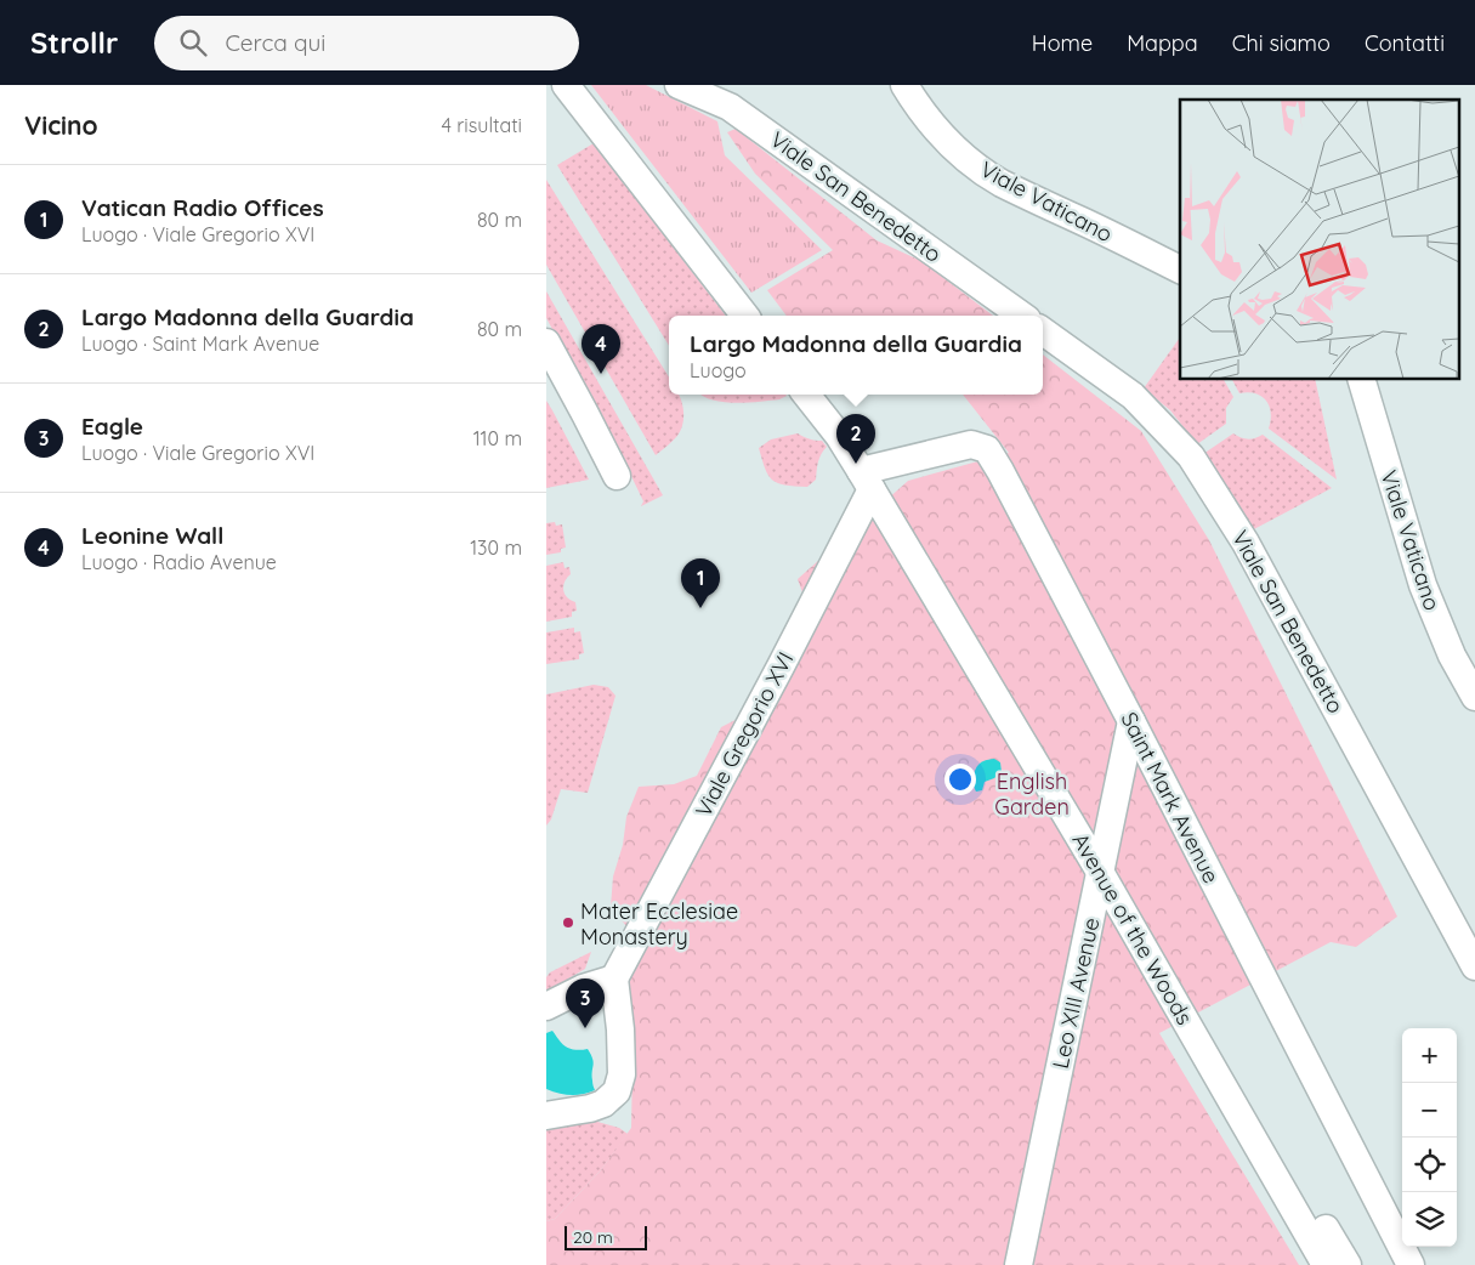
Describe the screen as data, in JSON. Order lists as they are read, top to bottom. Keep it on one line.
{"streets":{"street":["Viale San Benedetto","Viale Vaticano","Viale Gregorio XVI","Saint Mark Avenue","Avenue of the Woods","Leo XIII Avenue"]},"crossings":[["Viale Gregorio XVI","Saint Mark Avenue"],["Viale Gregorio XVI","Avenue of the Woods"],["Saint Mark Avenue","Avenue of the Woods"],["Saint Mark Avenue","Leo XIII Avenue"],["Avenue of the Woods","Leo XIII Avenue"]],"parks":["English Garden"],"places":["Mater Ecclesiae Monastery"],"scale_bar":"20 m","page":{"header":"Strollr","search":"Cerca qui","nav":["Home","Mappa","Chi siamo","Contatti"],"heading":["Vicino","4 risultati"],"list":[{"mark":"1","name":"Vatican Radio Offices","note":"Luogo · Viale Gregorio XVI","value":"80 m"},{"mark":"2","name":"Largo Madonna della Guardia","note":"Luogo · Saint Mark Avenue","value":"80 m"},{"mark":"3","name":"Eagle","note":"Luogo · Viale Gregorio XVI","value":"110 m"},{"mark":"4","name":"Leonine Wall","note":"Luogo · Radio Avenue","value":"130 m"}],"popup":["Largo Madonna della Guardia","Luogo"],"pins":["4","2","1","3"],"map_buttons":["+","−"],"scale":"20 m"}}
